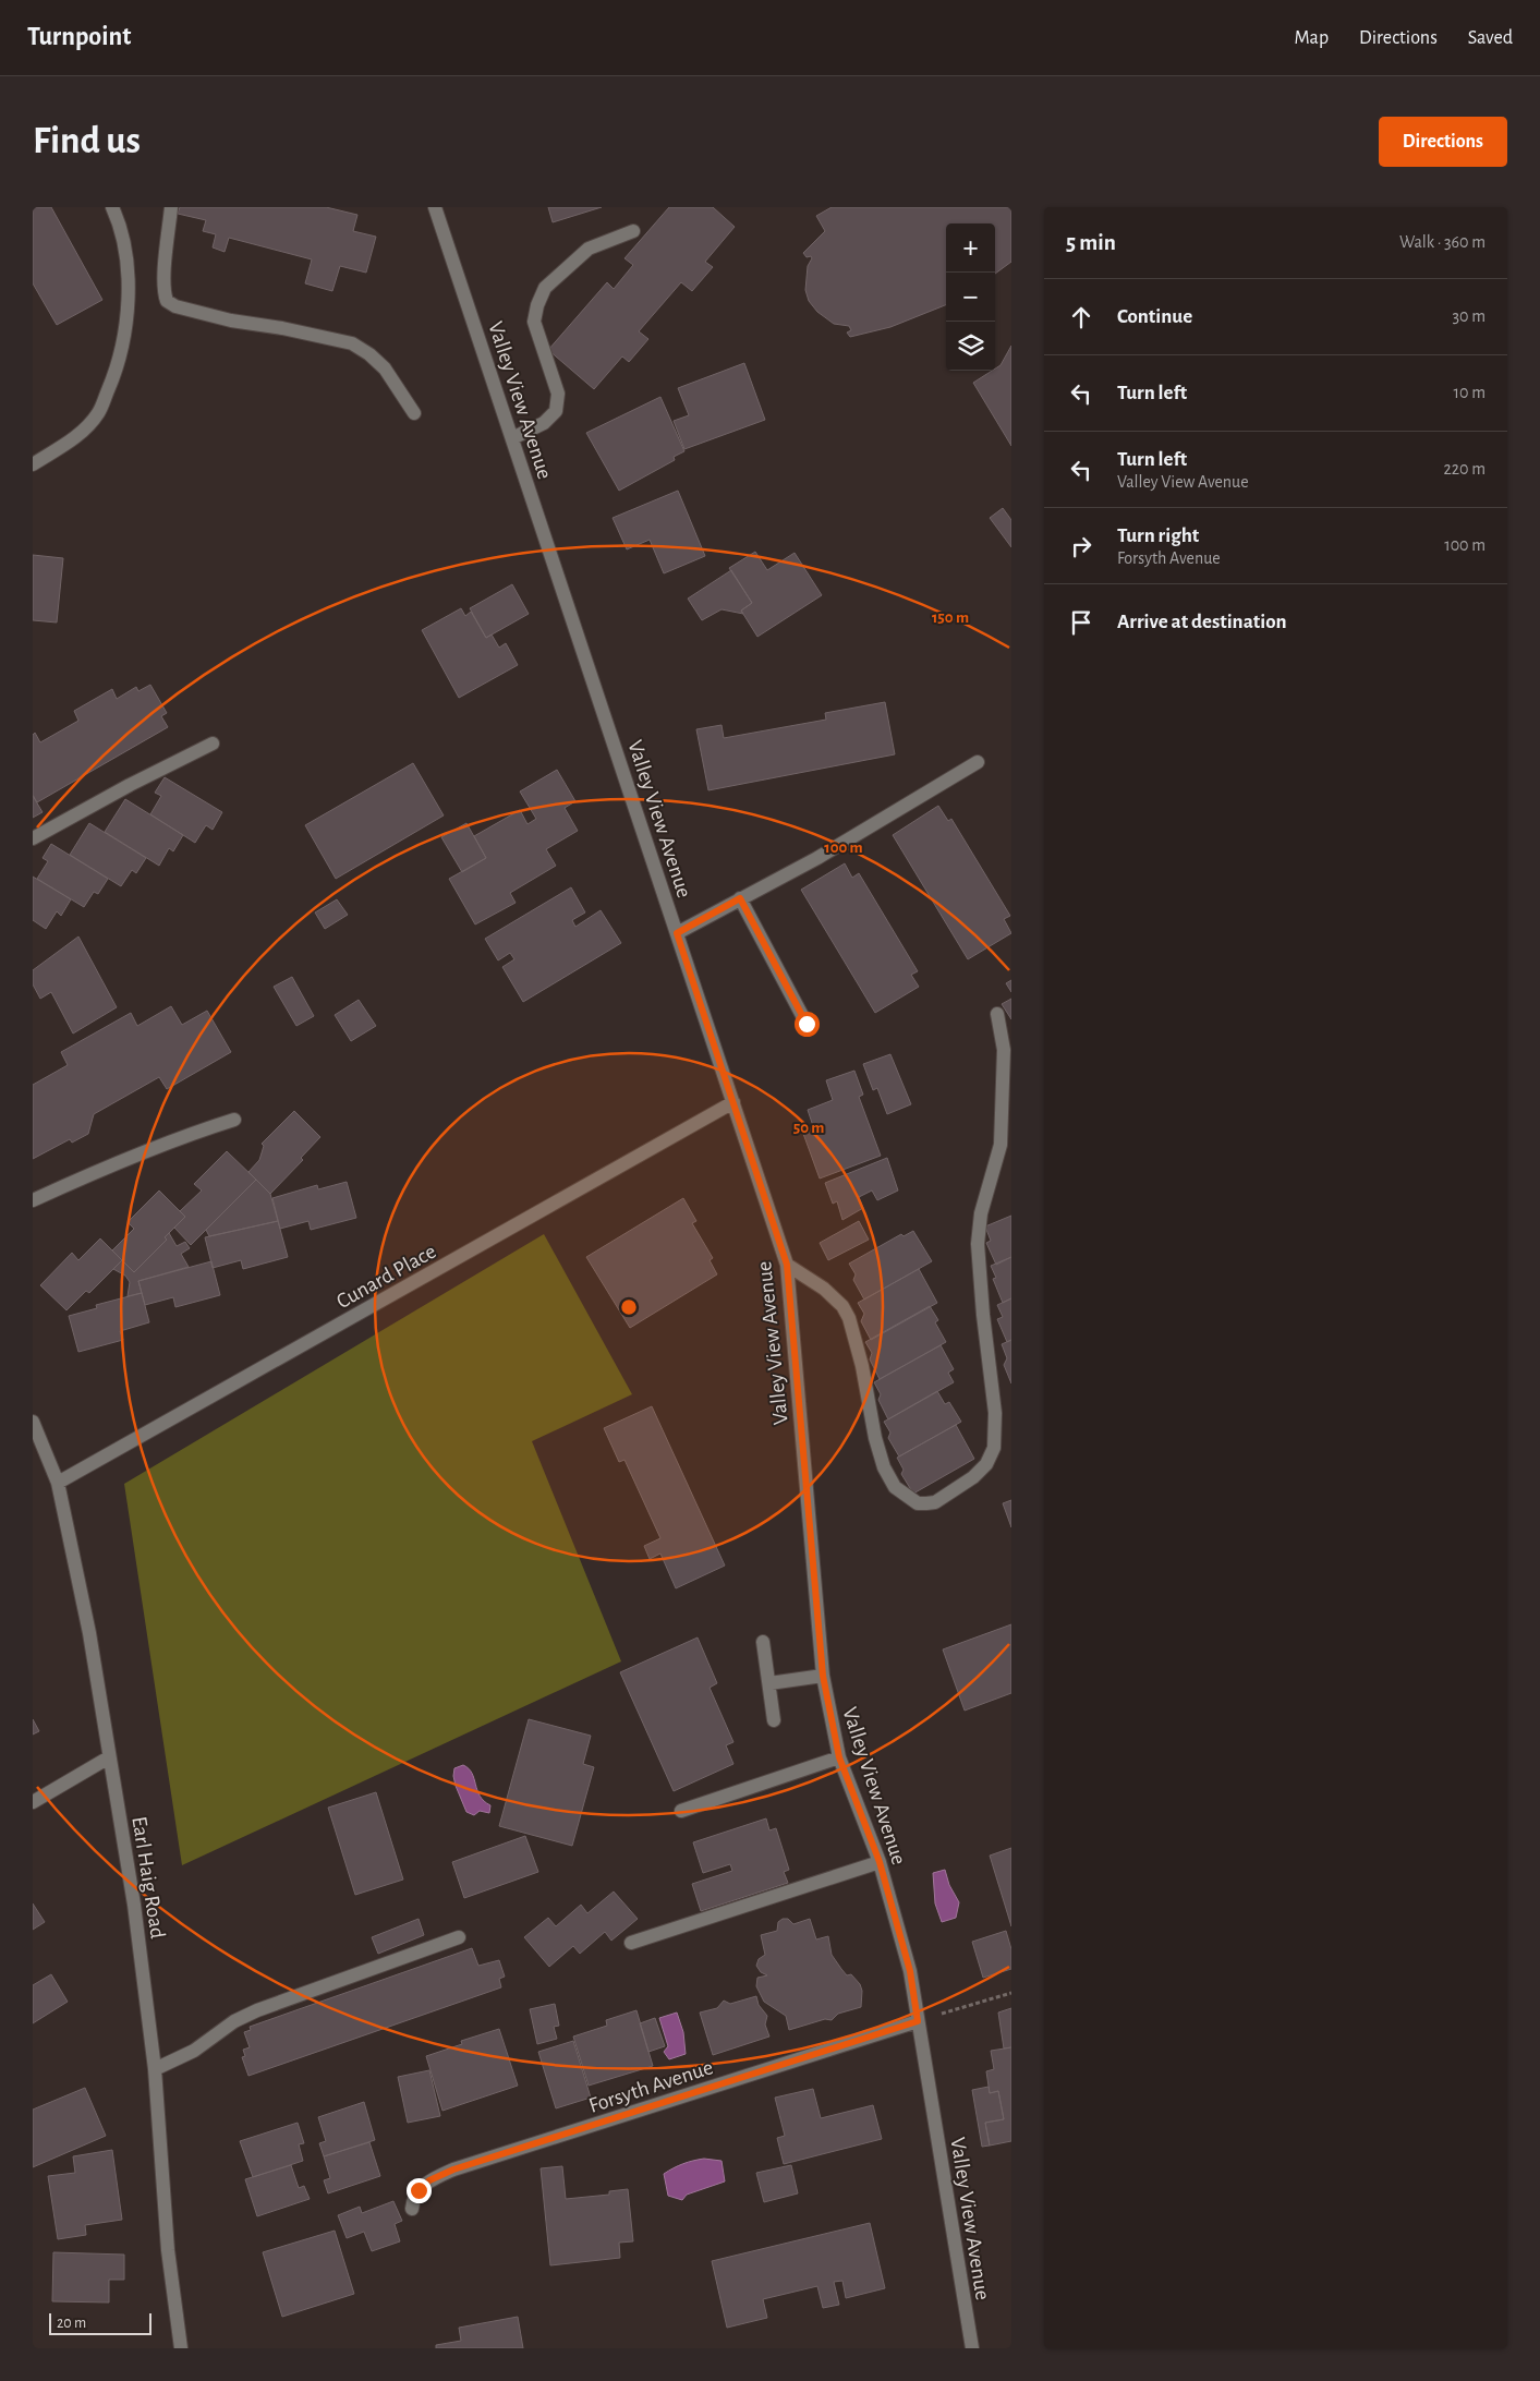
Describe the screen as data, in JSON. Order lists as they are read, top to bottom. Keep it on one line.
{"streets":{"street":["Valley View Avenue","Cunard Place","Earl Haig Road","Forsyth Avenue"]},"crossings":[["Valley View Avenue","Cunard Place"],["Valley View Avenue","Forsyth Avenue"],["Cunard Place","Earl Haig Road"]],"scale_bar":"20 m","page":{"header":"Turnpoint","nav":["Map","Directions","Saved"],"buttons":"Directions","title":"Find us","heading":["5 min","Walk · 360 m"],"map_buttons":["+","−"],"list":[["Continue","30 m"],["Turn left","10 m"],["Turn left","Valley View Avenue","220 m"],["Turn right","Forsyth Avenue","100 m"],"Arrive at destination"],"scale":"20 m"},"rings":["150 m","100 m","50 m"]}
